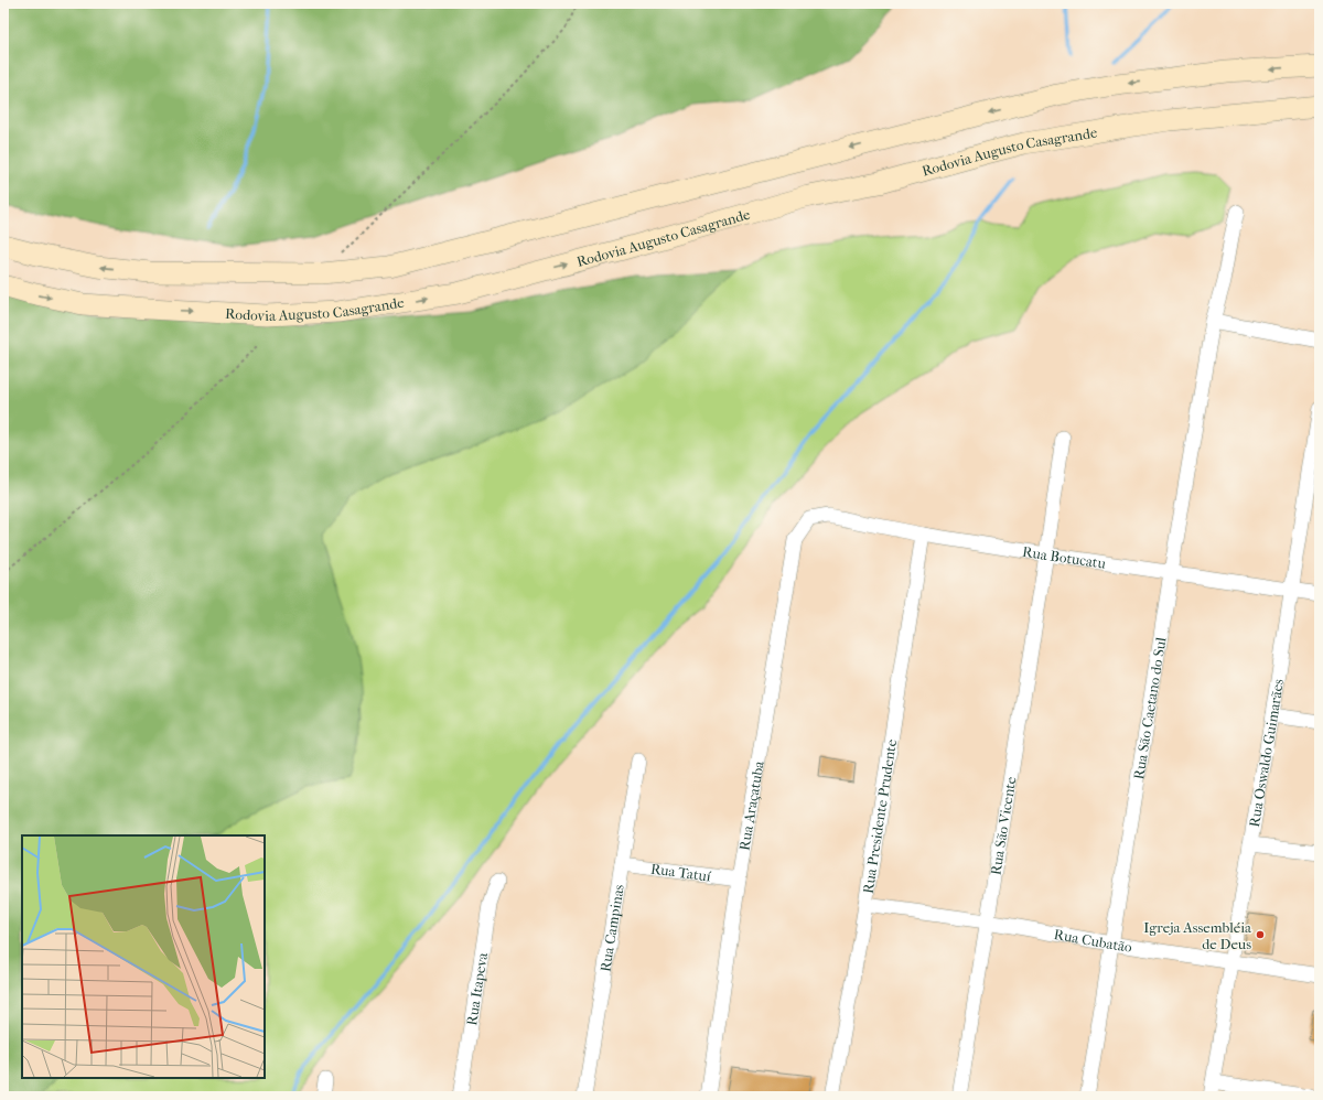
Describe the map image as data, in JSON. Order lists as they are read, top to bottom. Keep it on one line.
{"streets":{"main road":["Rodovia Augusto Casagrande"],"street":["Rua Botucatu","Rua São Caetano do Sul","Rua Oswaldo Guimarães","Rua Araçatuba","Rua Presidente Prudente","Rua São Vicente","Rua Tatuí","Rua Campinas","Rua Cubatão","Rua Itapeva"]},"crossings":[["Rua Botucatu","Rua São Caetano do Sul"],["Rua Botucatu","Rua Oswaldo Guimarães"],["Rua Botucatu","Rua Araçatuba"],["Rua Botucatu","Rua Presidente Prudente"],["Rua Botucatu","Rua São Vicente"],["Rua São Caetano do Sul","Rua Cubatão"],["Rua Oswaldo Guimarães","Rua Cubatão"],["Rua Araçatuba","Rua Tatuí"],["Rua Presidente Prudente","Rua Cubatão"],["Rua São Vicente","Rua Cubatão"],["Rua Tatuí","Rua Campinas"]],"places":["Igreja Assembléia de Deus"]}
